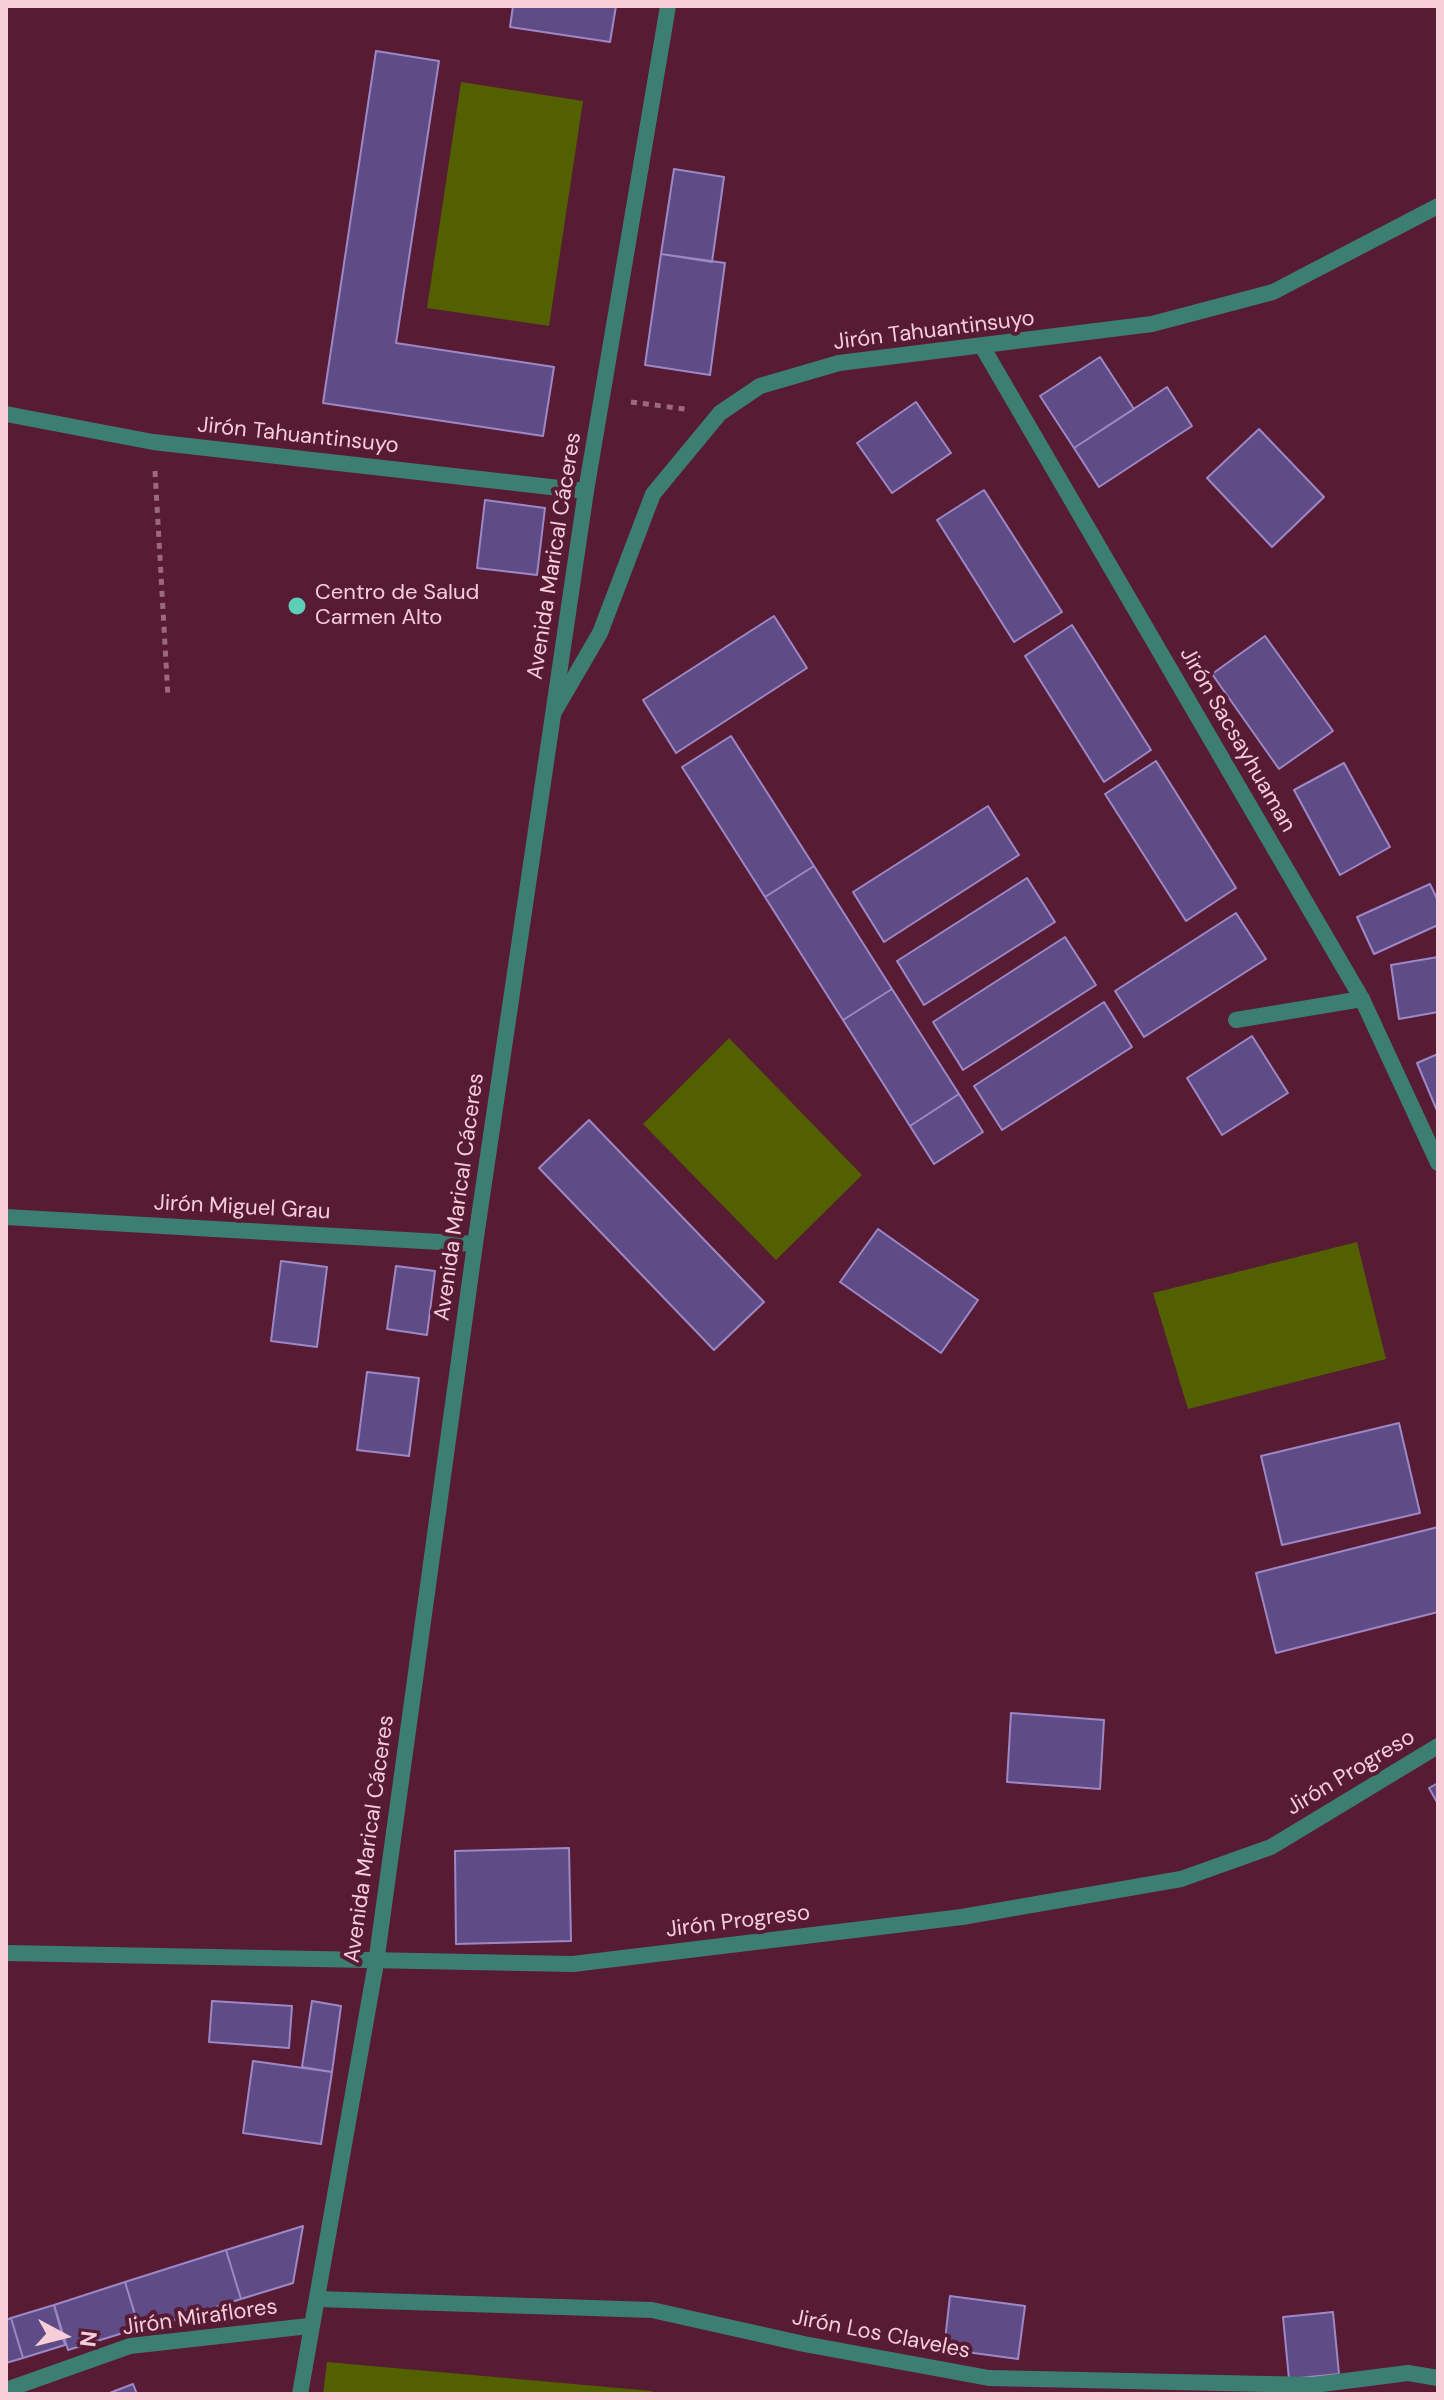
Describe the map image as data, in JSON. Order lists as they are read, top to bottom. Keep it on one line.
{"streets":{"street":["Jirón Tahuantinsuyo","Avenida Marical Cáceres","Jirón Sacsayhuaman","Jirón Miguel Grau","Jirón Progreso","Jirón Miraflores","Jirón Los Claveles"]},"crossings":[["Jirón Tahuantinsuyo","Avenida Marical Cáceres"],["Jirón Tahuantinsuyo","Jirón Sacsayhuaman"],["Avenida Marical Cáceres","Jirón Miguel Grau"],["Avenida Marical Cáceres","Jirón Progreso"],["Avenida Marical Cáceres","Jirón Miraflores"],["Avenida Marical Cáceres","Jirón Los Claveles"]],"places":["Centro de Salud Carmen Alto"],"north":"right"}
